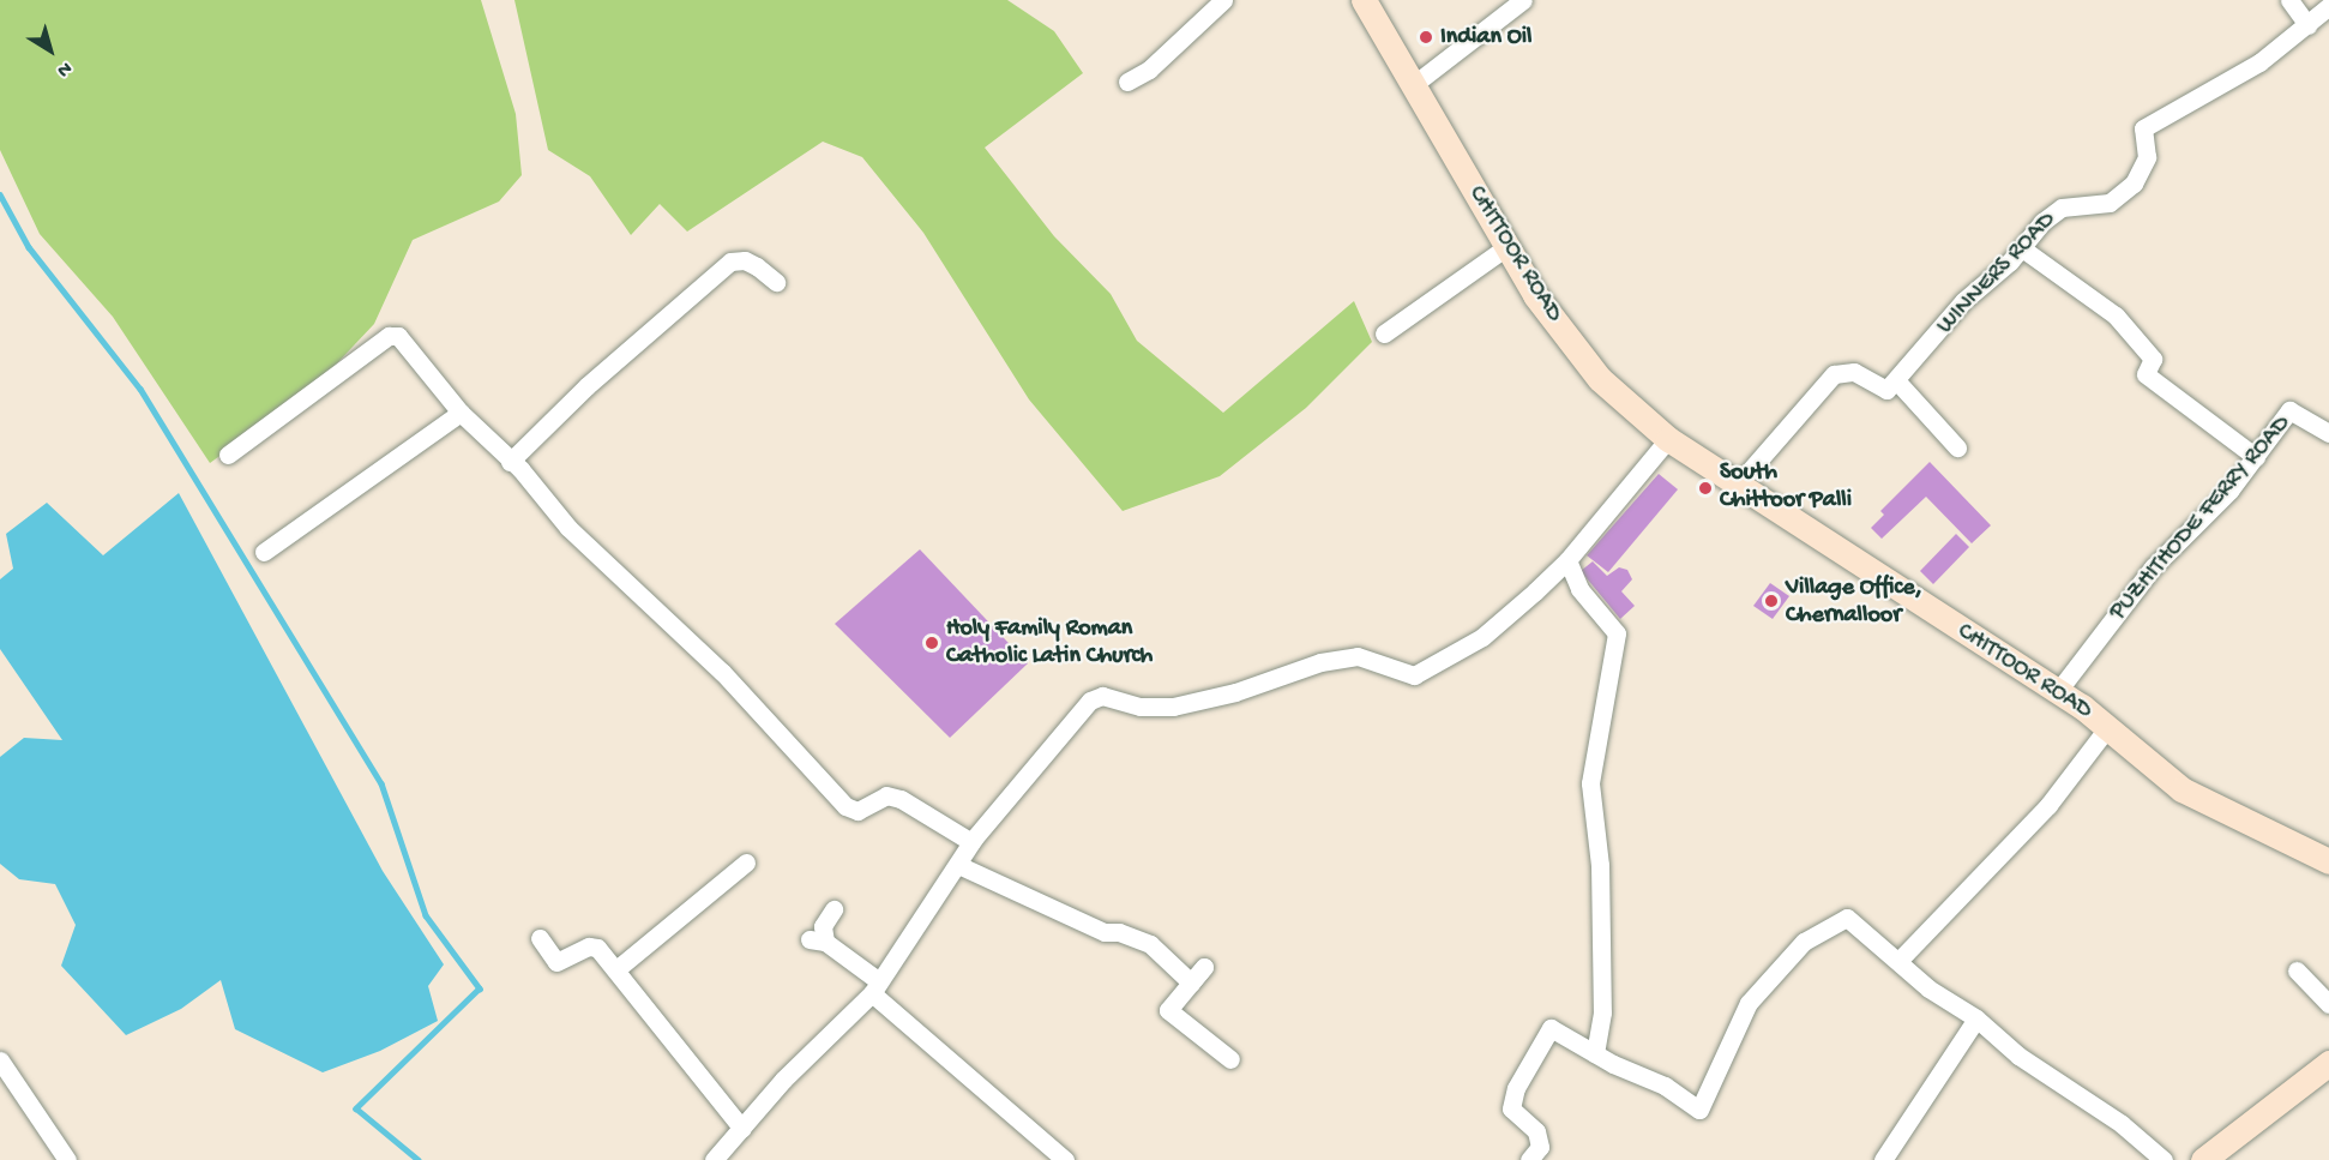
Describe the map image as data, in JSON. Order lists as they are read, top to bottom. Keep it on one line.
{"streets":{"main road":["CHITTOOR ROAD"],"street":["WINNERS ROAD","PUZHITHODE FERRY ROAD"]},"crossings":[["CHITTOOR ROAD","PUZHITHODE FERRY ROAD"]],"places":["Indian Oil","South Chittoor Palli","Village Office, Chernalloor","Holy Family Roman Catholic Latin Church"],"north":"bottom right"}
